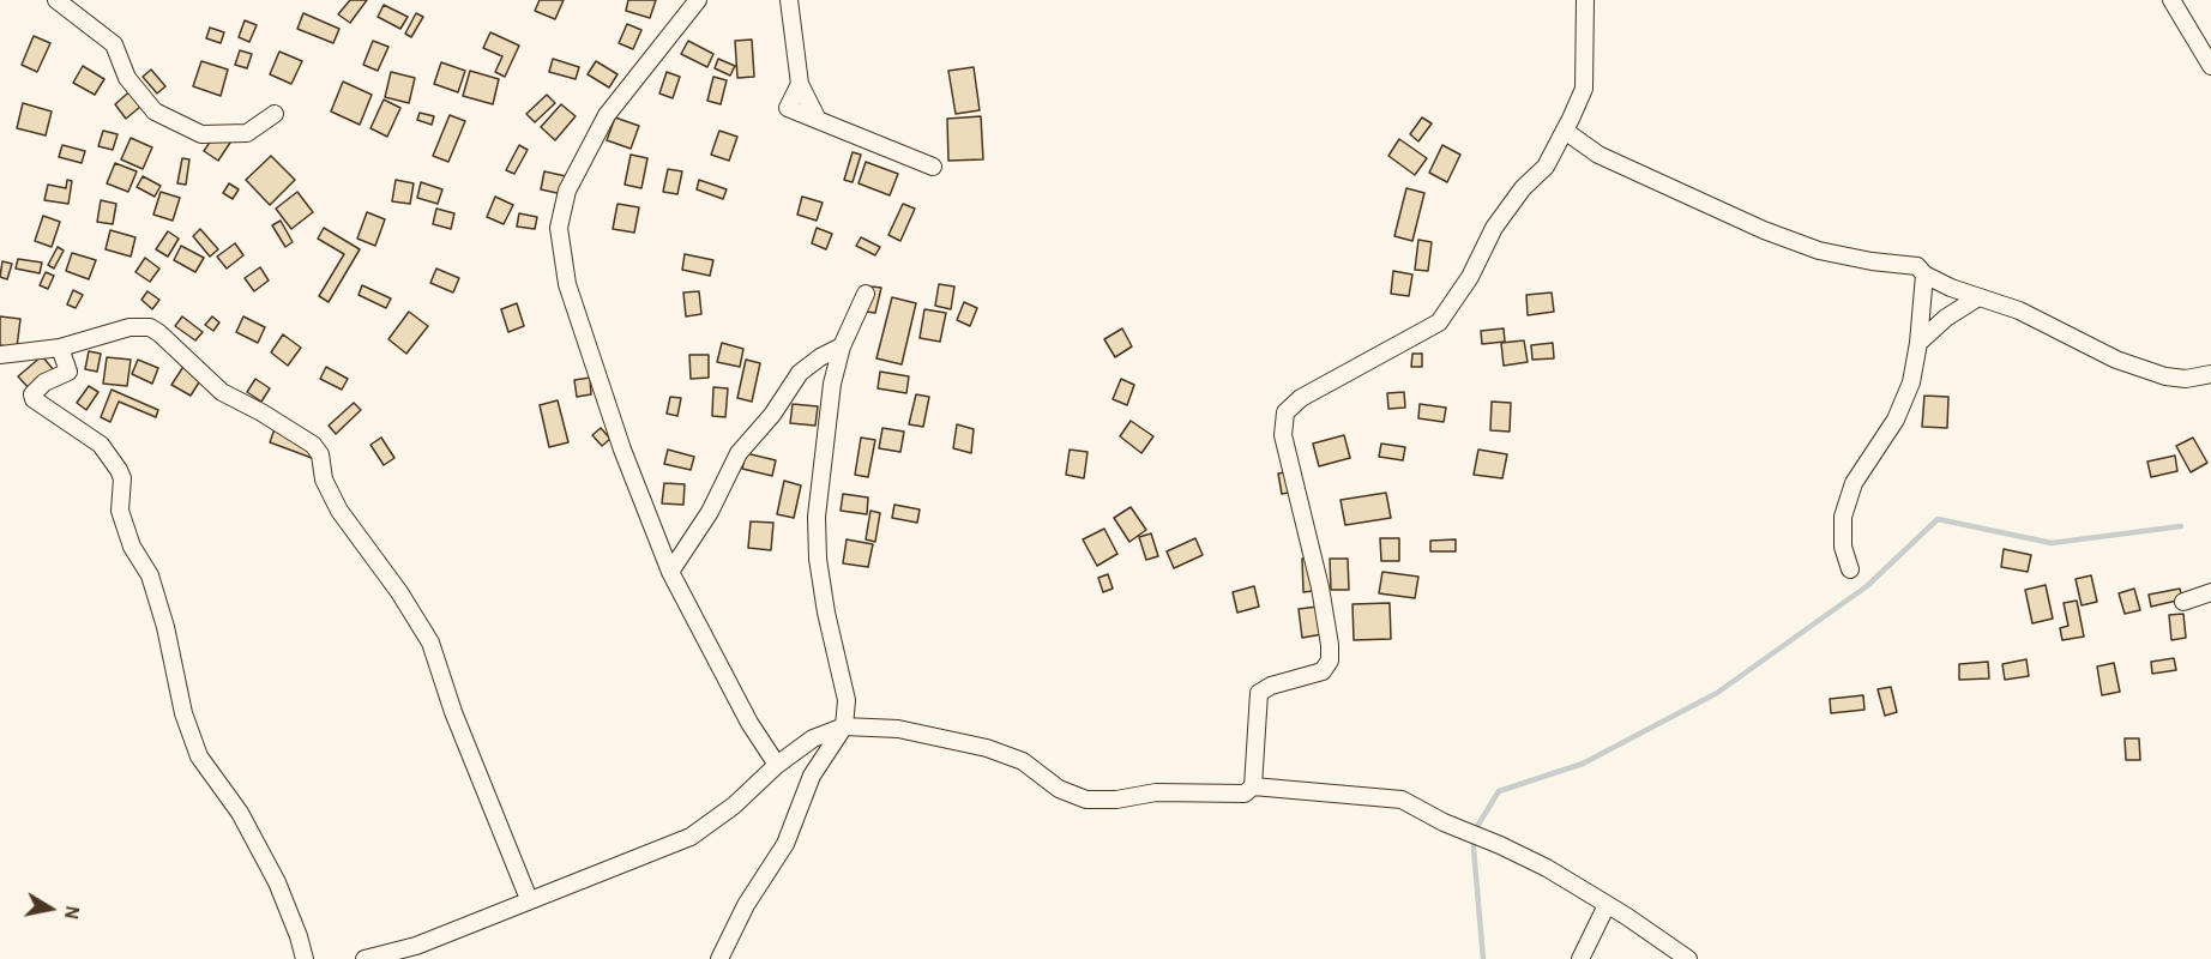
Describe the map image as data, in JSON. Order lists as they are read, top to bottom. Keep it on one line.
{"north":"right"}
